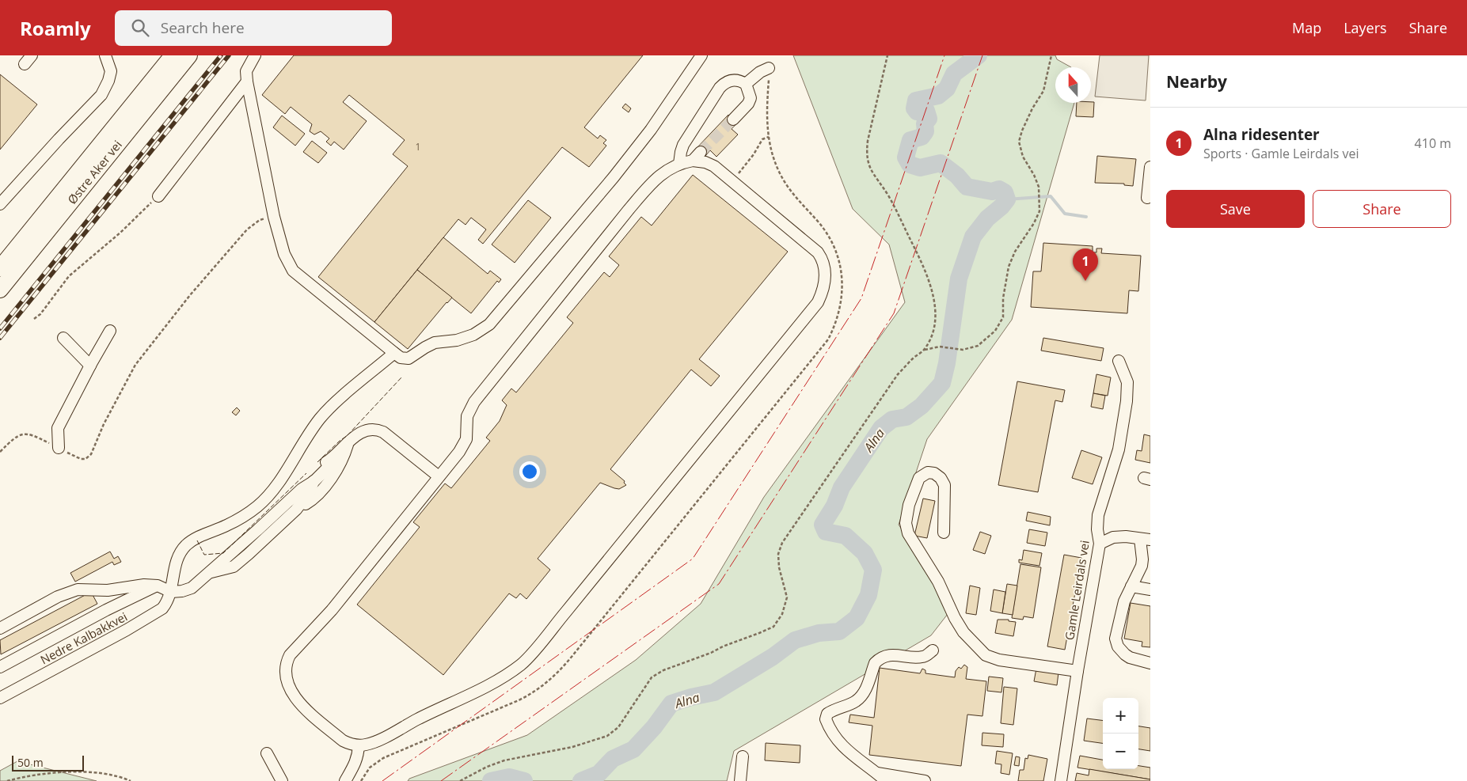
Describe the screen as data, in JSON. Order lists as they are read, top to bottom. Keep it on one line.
{"streets":{"highway":["Østre Aker vei"],"street":["Gamle Leirdals vei","Nedre Kalbakkvei"]},"water":["Alna"],"house_numbers":["1"],"scale_bar":"50 m","north":"top","page":{"header":"Roamly","search":"Search here","nav":["Map","Layers","Share"],"heading":"Nearby","list":[{"mark":"1","name":"Alna ridesenter","note":"Sports · Gamle Leirdals vei","value":"410 m"}],"buttons":["Save","Share"],"pins":"1","map_buttons":["+","−"],"scale":"50 m"}}
